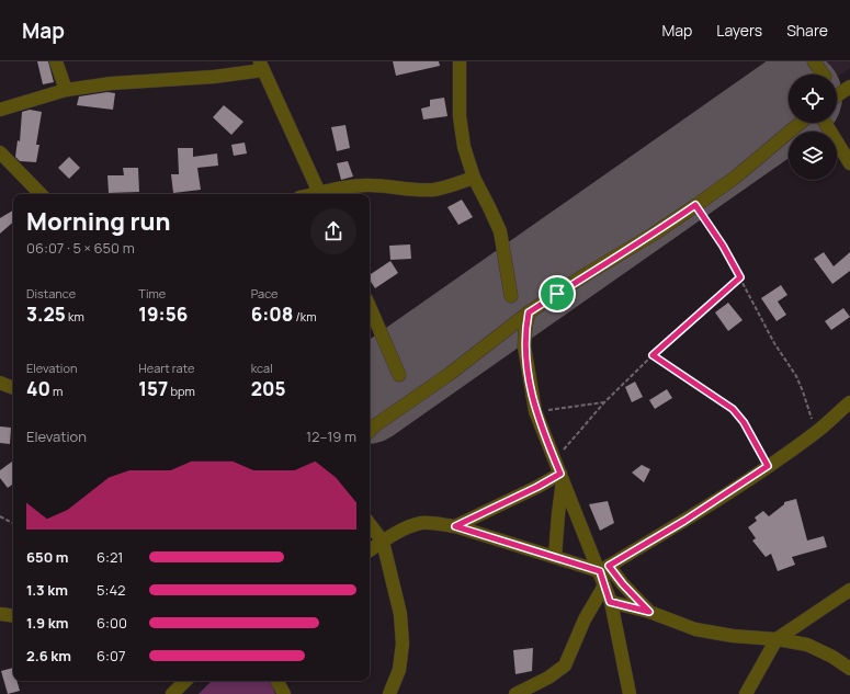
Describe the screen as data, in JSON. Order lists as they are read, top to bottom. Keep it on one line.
{"page":{"header":"Map","nav":["Map","Layers","Share"],"heading":["Morning run","06:07 · 5 × 650 m"],"stats":[["Distance","3.25 km"],["Time","19:56"],["Pace","6:08 /km"],["Elevation","40 m"],["Heart rate","157 bpm"],["kcal","205"]],"chart":["Elevation","12–19 m"],"list":[{"name":"650 m","note":"6:21"},{"name":"1.3 km","note":"5:42"},{"name":"1.9 km","note":"6:00"},{"name":"2.6 km","note":"6:07"}]}}
